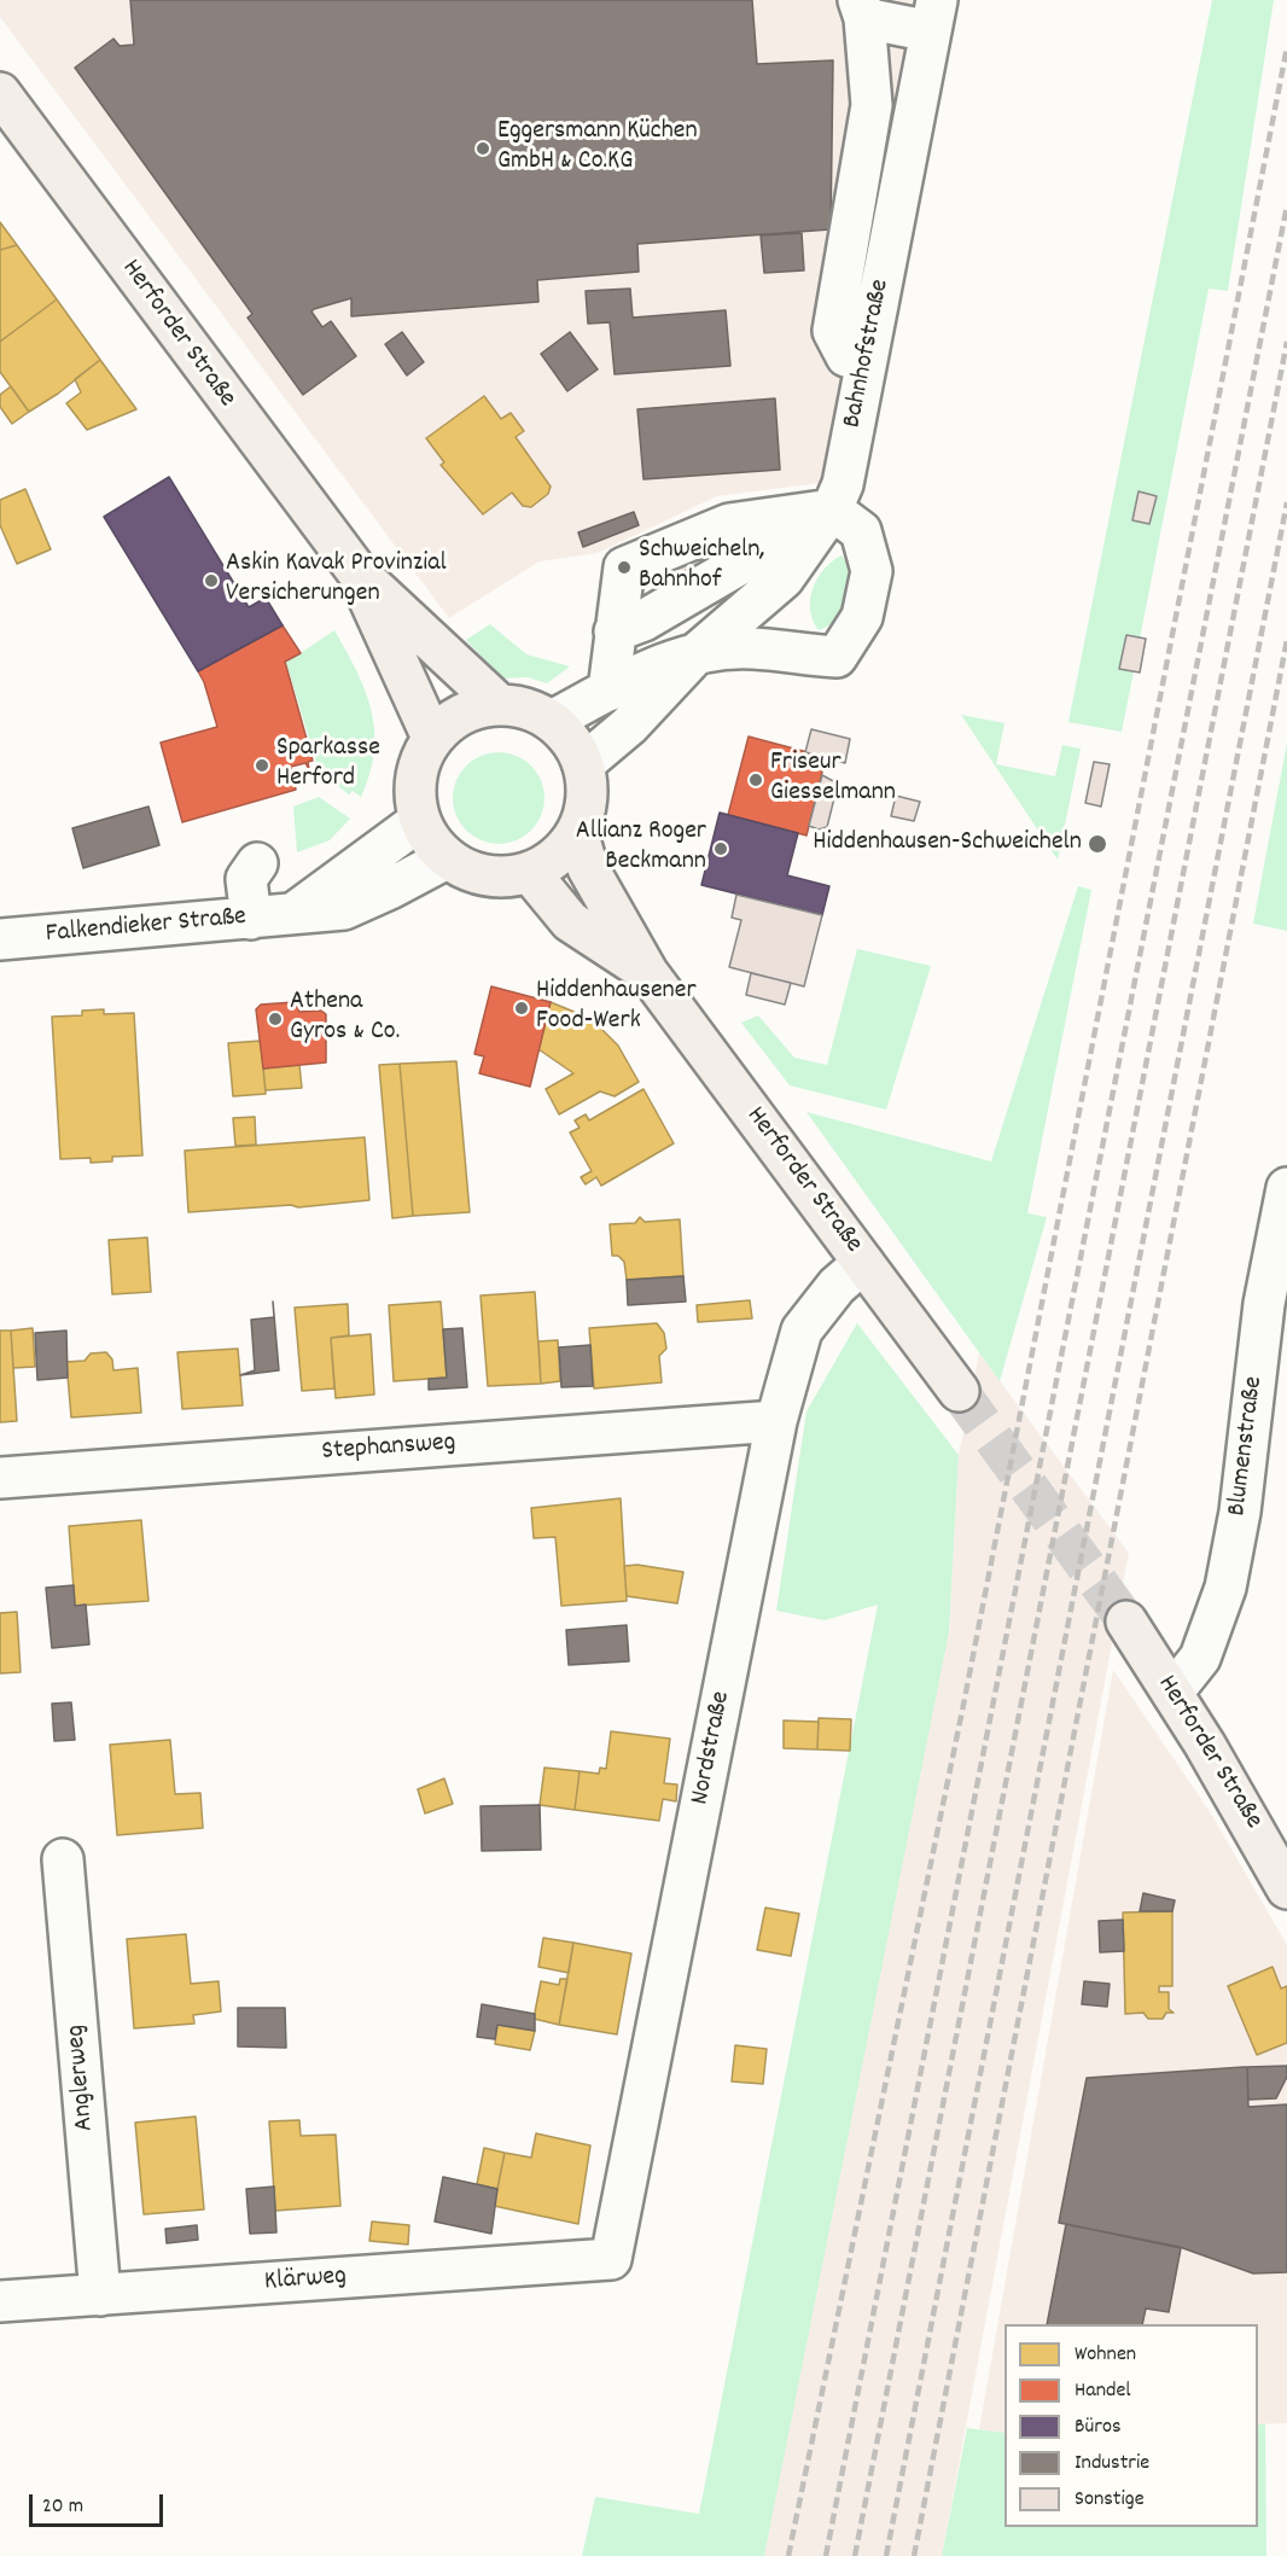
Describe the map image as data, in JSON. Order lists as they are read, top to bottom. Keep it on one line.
{"streets":{"main road":["Herforder Straße"],"street":["Bahnhofstraße","Falkendieker Straße","Blumenstraße","Stephansweg","Nordstraße","Anglerweg","Klärweg"]},"crossings":[["Herforder Straße","Bahnhofstraße"],["Herforder Straße","Falkendieker Straße"],["Herforder Straße","Blumenstraße"],["Herforder Straße","Nordstraße"],["Bahnhofstraße","Falkendieker Straße"],["Stephansweg","Nordstraße"],["Nordstraße","Klärweg"],["Anglerweg","Klärweg"]],"places":["Eggersmann Küchen GmbH & Co.KG","Schweicheln, Bahnhof","Askin Kavak Provinzial Versicherungen","Sparkasse Herford","Friseur Giesselmann","Hiddenhausen-Schweicheln","Allianz Roger Beckmann","Hiddenhausener Food-Werk","Athena Gyros & Co."],"legend":["Wohnen","Handel","Büros","Industrie","Sonstige"],"scale_bar":"20 m"}
